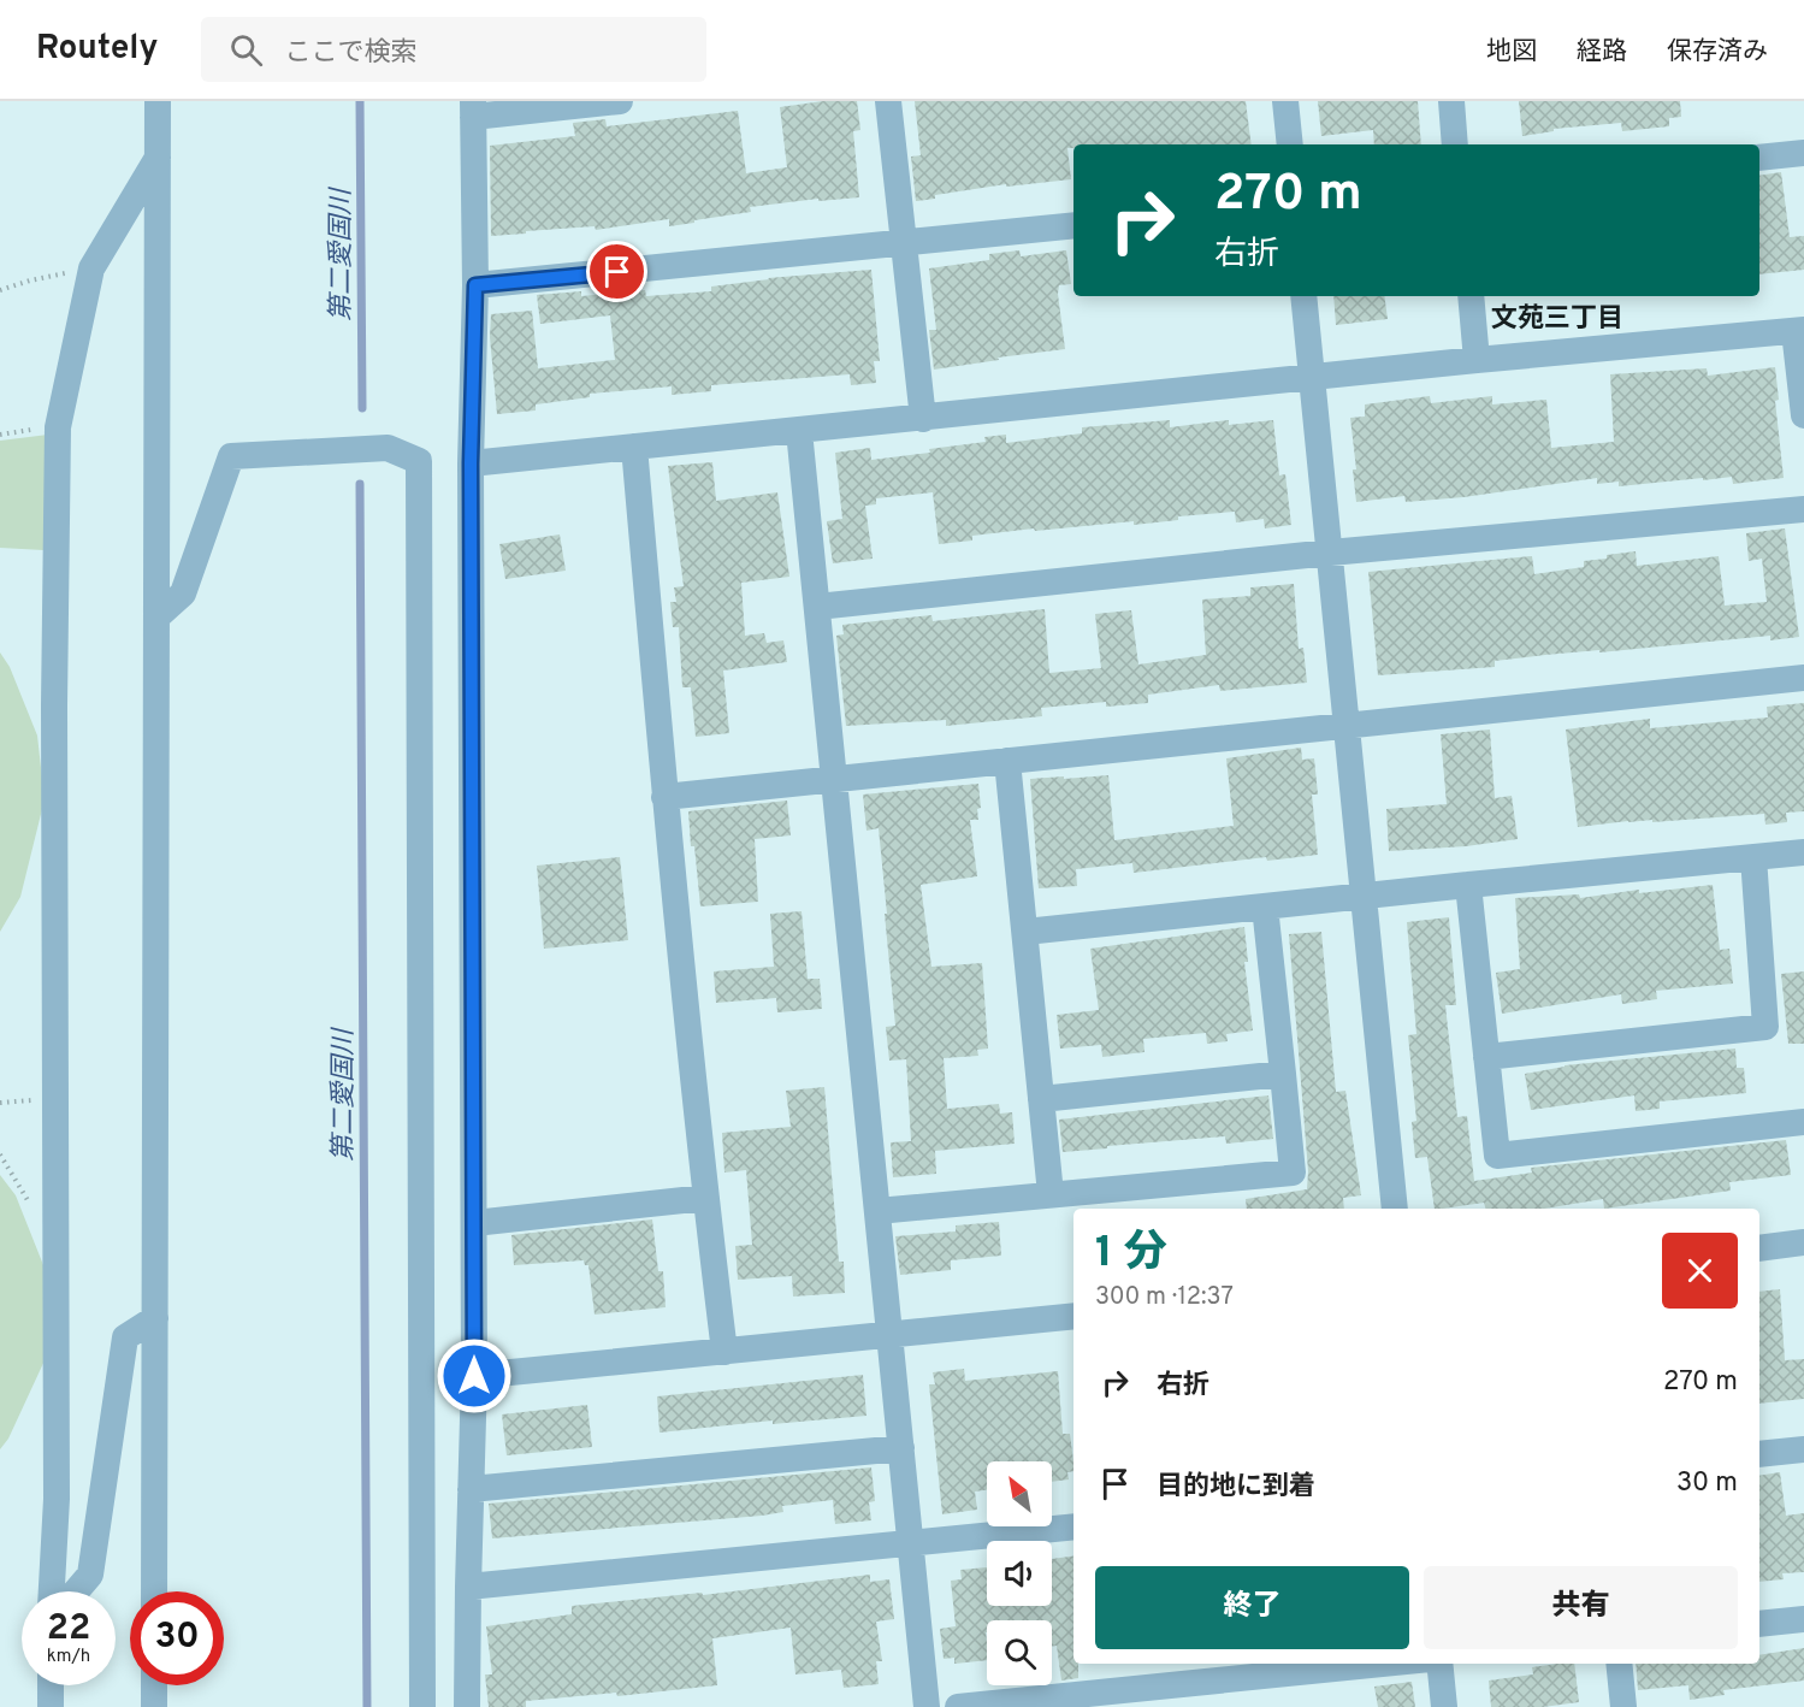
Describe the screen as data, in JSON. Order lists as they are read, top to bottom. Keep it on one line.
{"districts":["文苑三丁目"],"water":["第二愛国川"],"north":"top left","page":{"header":"Routely","search":"ここで検索","nav":["地図","経路","保存済み"],"turn":["270 m","右折"],"heading":["1 分","300 m · 12:37"],"list":[{"name":"右折","value":"270 m"},{"name":"目的地に到着","value":"30 m"}],"buttons":["終了","共有"],"speed":"22 km/h","limit":"30"}}
